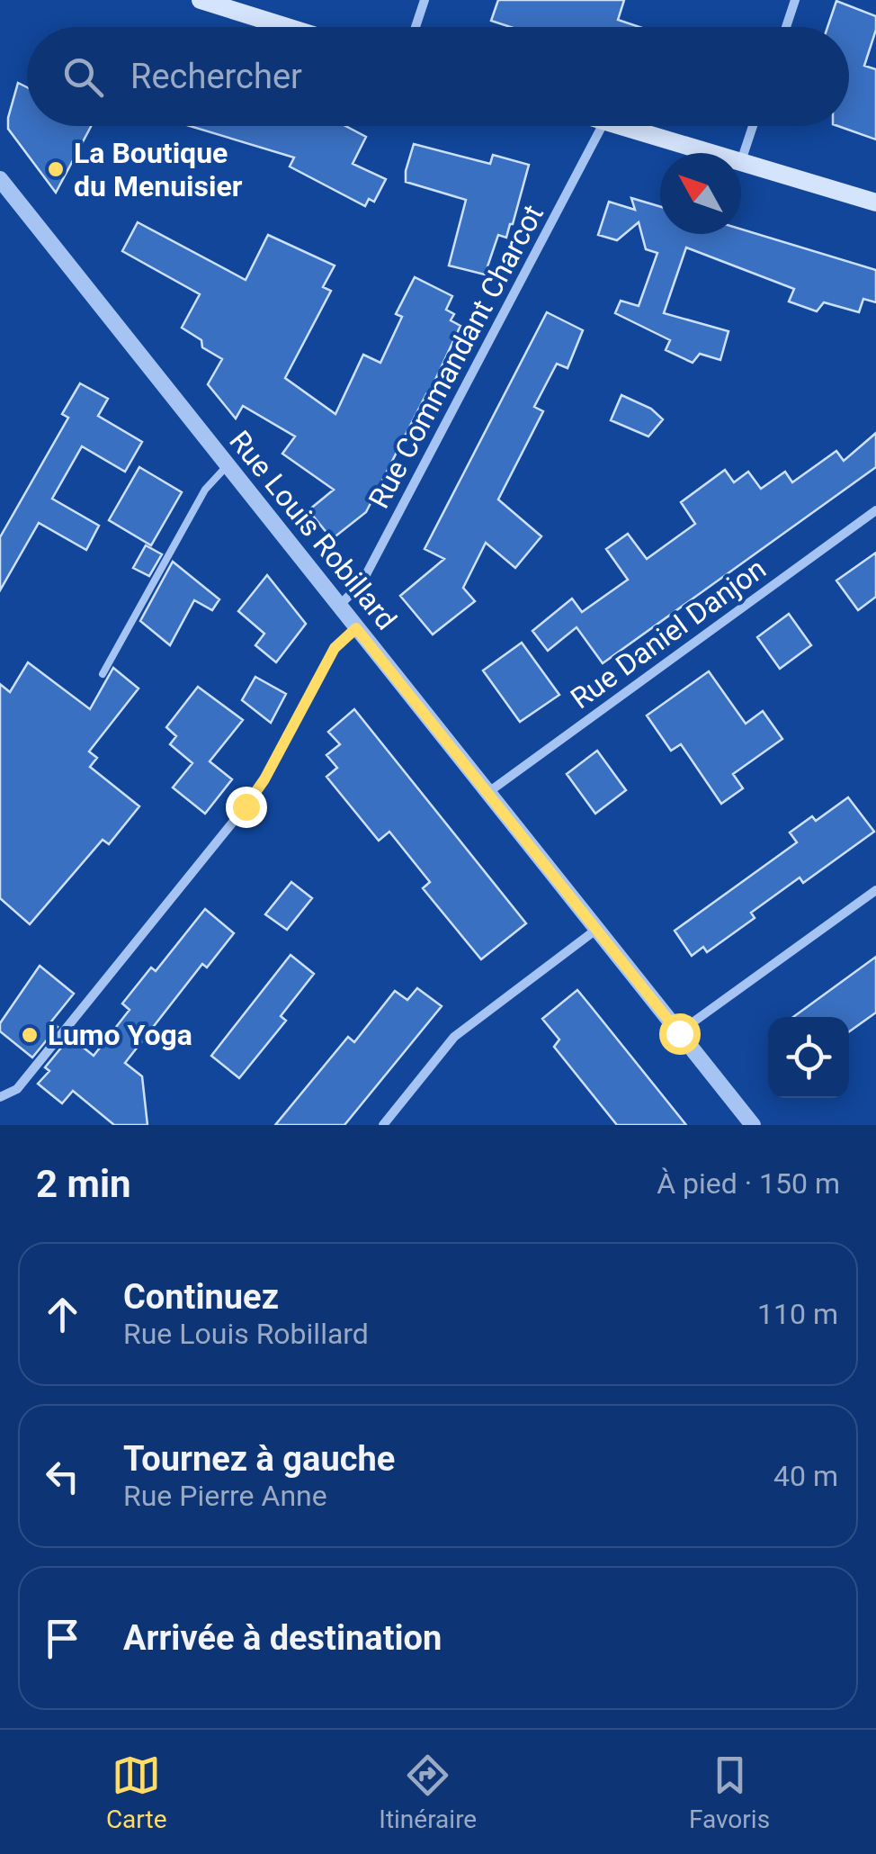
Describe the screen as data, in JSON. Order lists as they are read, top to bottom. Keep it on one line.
{"streets":{"street":["Rue Commandant Charcot","Rue Louis Robillard","Rue Daniel Danjon"]},"crossings":[["Rue Commandant Charcot","Rue Louis Robillard"],["Rue Louis Robillard","Rue Daniel Danjon"]],"places":["La Boutique du Menuisier","Lumo Yoga"],"north":"top left","page":{"search":"Rechercher","heading":["2 min","À pied · 150 m"],"list":[["Continuez","Rue Louis Robillard","110 m"],["Tournez à gauche","Rue Pierre Anne","40 m"],"Arrivée à destination"],"nav":["Carte","Itinéraire","Favoris"]}}
